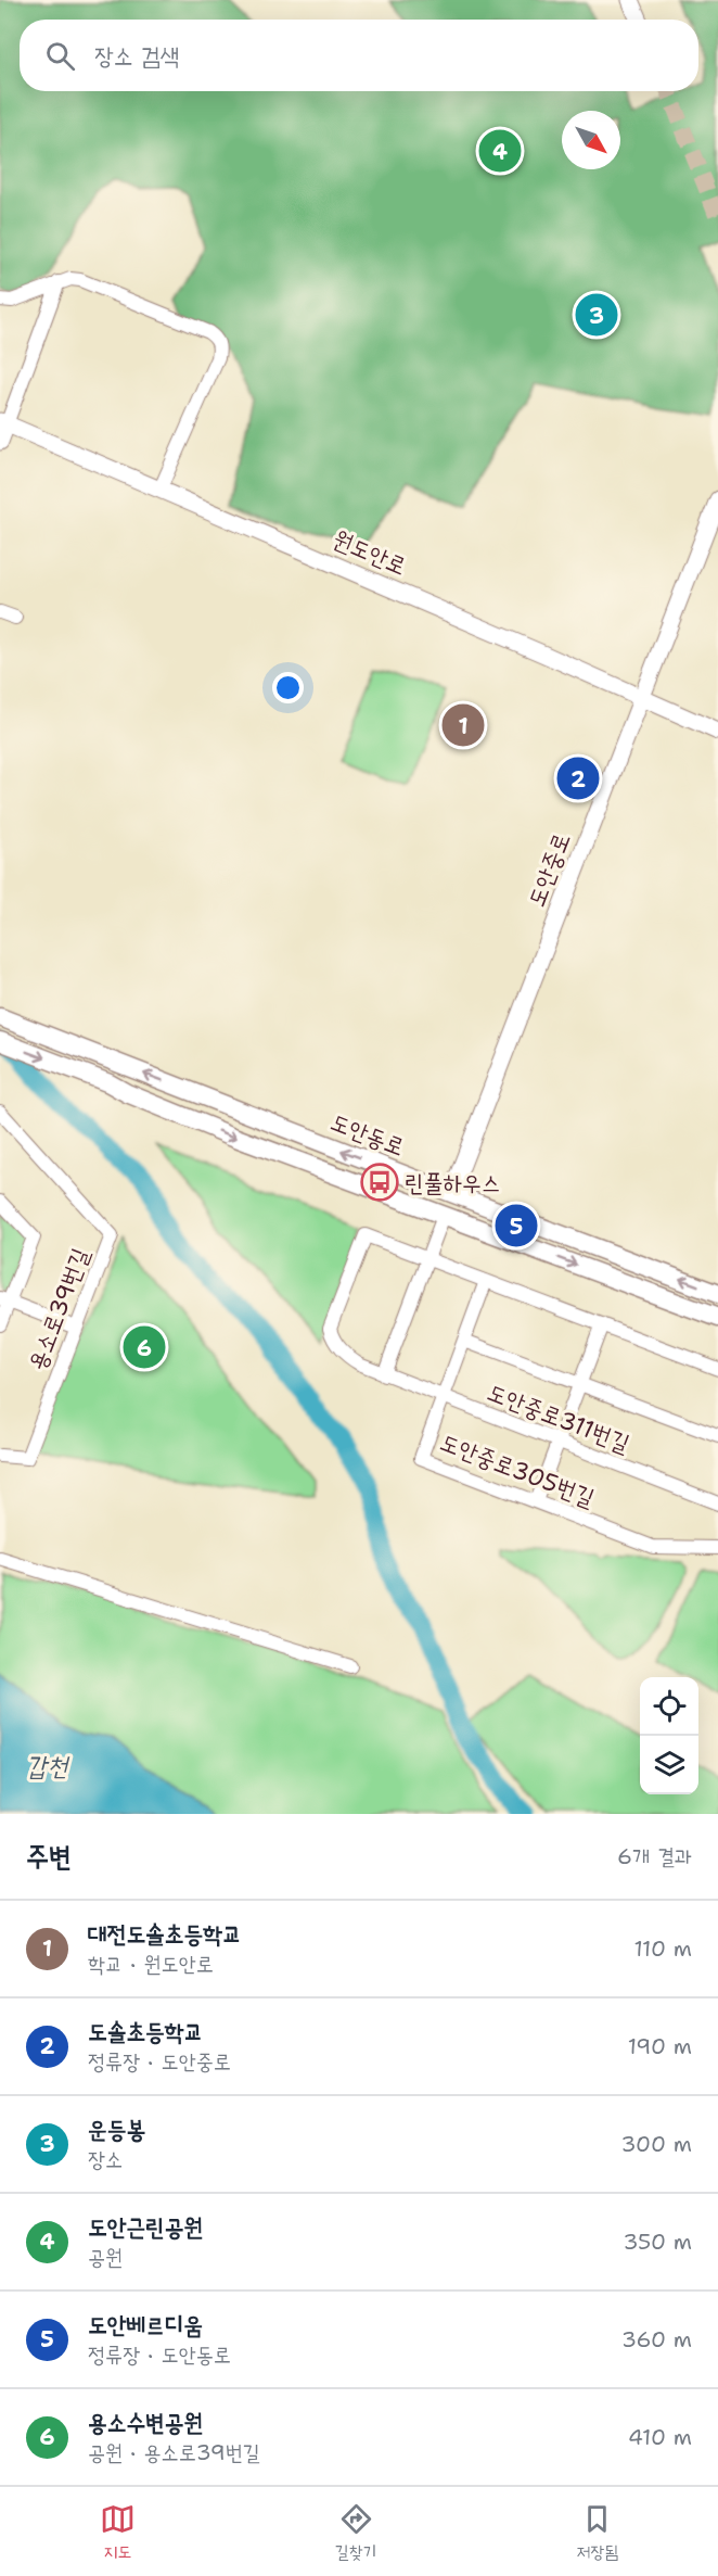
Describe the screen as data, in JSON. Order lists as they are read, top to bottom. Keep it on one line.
{"streets":{"main road":["도안중로","도안동로"],"street":["원도안로","용소로39번길","도안중로311번길","도안중로305번길"]},"crossings":[["원도안로","도안중로"],["도안중로","도안동로"],["도안중로","도안중로311번길"],["도안중로311번길","도안중로305번길"]],"water":["갑천"],"places":{"bus stop":["린풀하우스"]},"north":"bottom right","page":{"search":"장소 검색","pins":["4","3","1","2","5","6"],"heading":["주변","6개 결과"],"list":[{"mark":"1","name":"대전도솔초등학교","note":"학교 · 원도안로","value":"110 m"},{"mark":"2","name":"도솔초등학교","note":"정류장 · 도안중로","value":"190 m"},{"mark":"3","name":"운등봉","note":"장소","value":"300 m"},{"mark":"4","name":"도안근린공원","note":"공원","value":"350 m"},{"mark":"5","name":"도안베르디움","note":"정류장 · 도안동로","value":"360 m"},{"mark":"6","name":"용소수변공원","note":"공원 · 용소로39번길","value":"410 m"}],"nav":["지도","길찾기","저장됨"]}}
